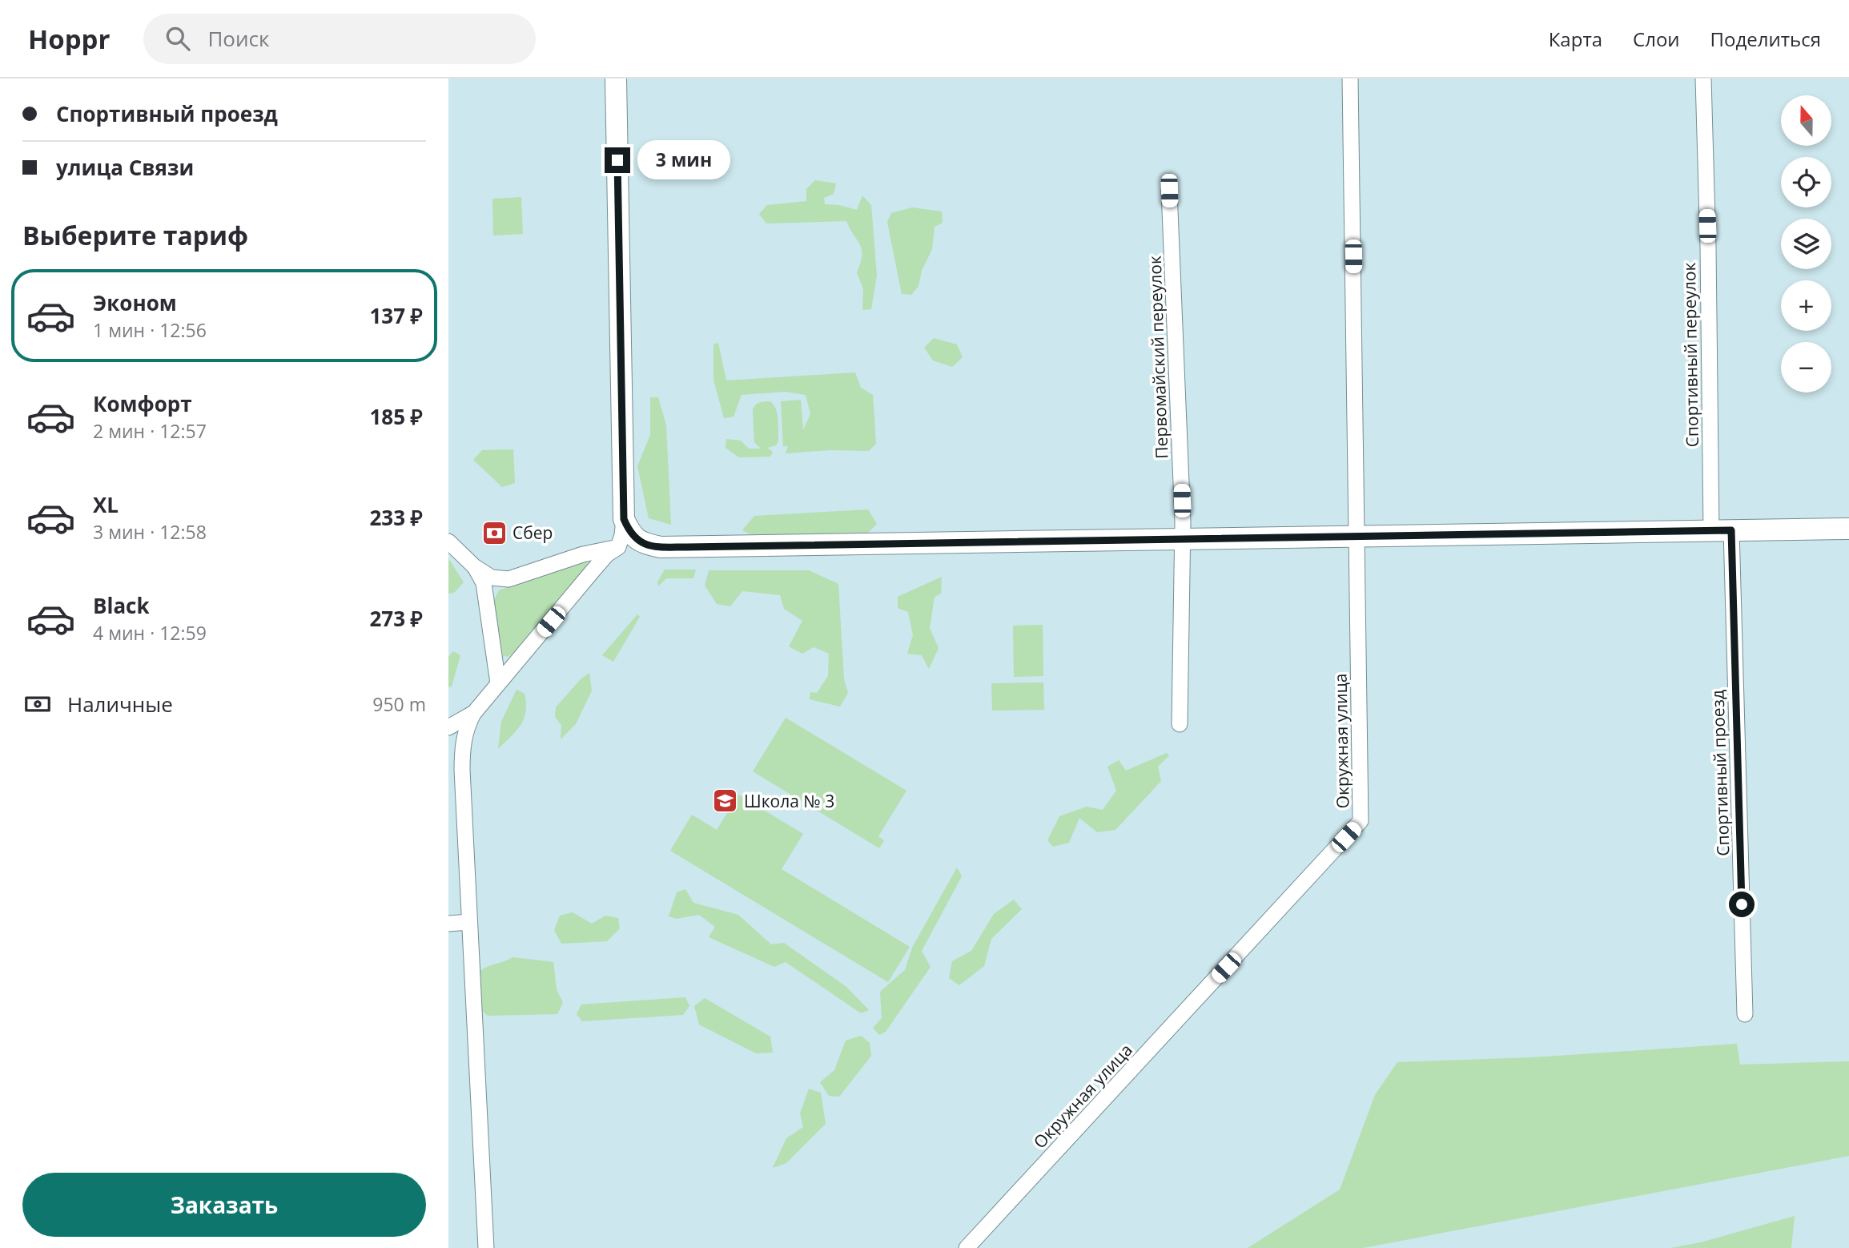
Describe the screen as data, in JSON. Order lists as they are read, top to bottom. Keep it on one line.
{"streets":{"street":["Спортивный переулок","Первомайский переулок","Окружная улица","Спортивный проезд"]},"crossings":[["Спортивный переулок","Спортивный проезд"]],"places":{"bank":["Сбер"],"school or university":["Школа № 3"]},"north":"top","page":{"header":"Hoppr","search":"Поиск","nav":["Карта","Слои","Поделиться"],"banner":["Спортивный проезд","улица Связи"],"map_buttons":["+","−"],"bubble":"3 мин","heading":"Выберите тариф","list":[{"name":"Эконом","note":"1 мин · 12:56","value":"137 ₽"},{"name":"Комфорт","note":"2 мин · 12:57","value":"185 ₽"},{"name":"XL","note":"3 мин · 12:58","value":"233 ₽"},{"name":"Black","note":"4 мин · 12:59","value":"273 ₽"}],"pay":["Наличные","950 m"],"buttons":"Заказать"}}
